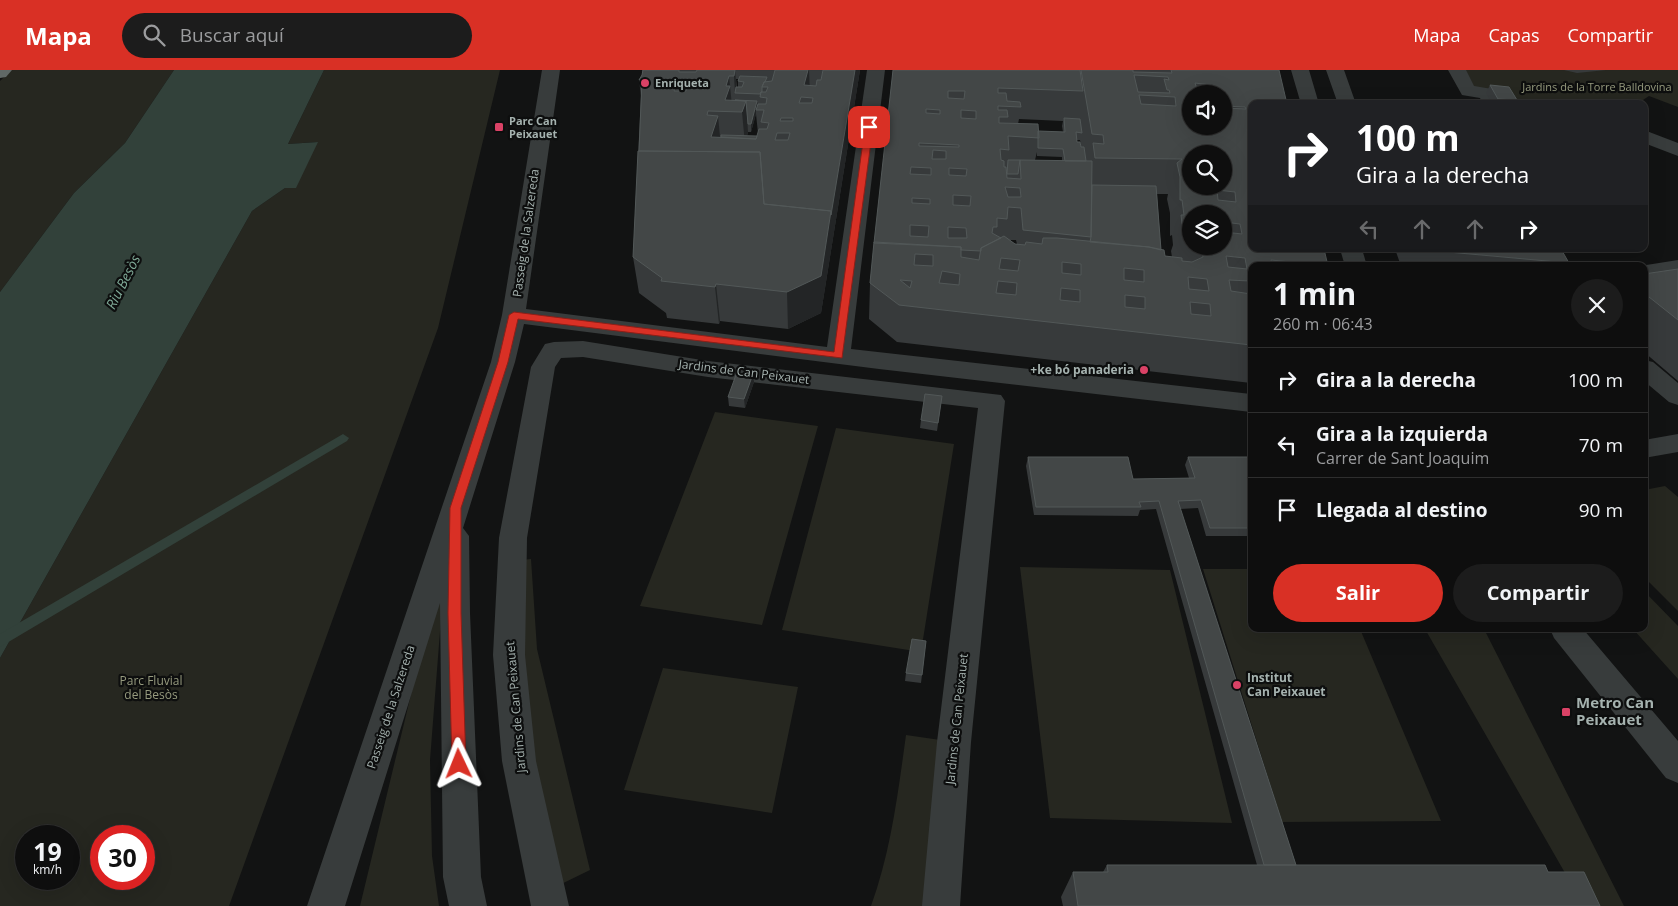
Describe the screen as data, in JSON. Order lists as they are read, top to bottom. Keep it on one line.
{"streets":{"street":["Passeig de la Salzereda","Jardins de Can Peixauet"]},"water":["Riu Besòs"],"parks":["Jardins de la Torre Balldovina","Parc Fluvial del Besòs"],"places":{"other":["Enriqueta","+ke bó panaderia","Institut Can Peixauet"],"transit":["Parc Can Peixauet","Metro Can Peixauet"]},"page":{"header":"Mapa","search":"Buscar aquí","nav":["Mapa","Capas","Compartir"],"turn":["100 m","Gira a la derecha"],"heading":["1 min","260 m · 06:43"],"list":[{"name":"Gira a la derecha","value":"100 m"},{"name":"Gira a la izquierda","note":"Carrer de Sant Joaquim","value":"70 m"},{"name":"Llegada al destino","value":"90 m"}],"buttons":["Salir","Compartir"],"speed":"19 km/h","limit":"30"}}
